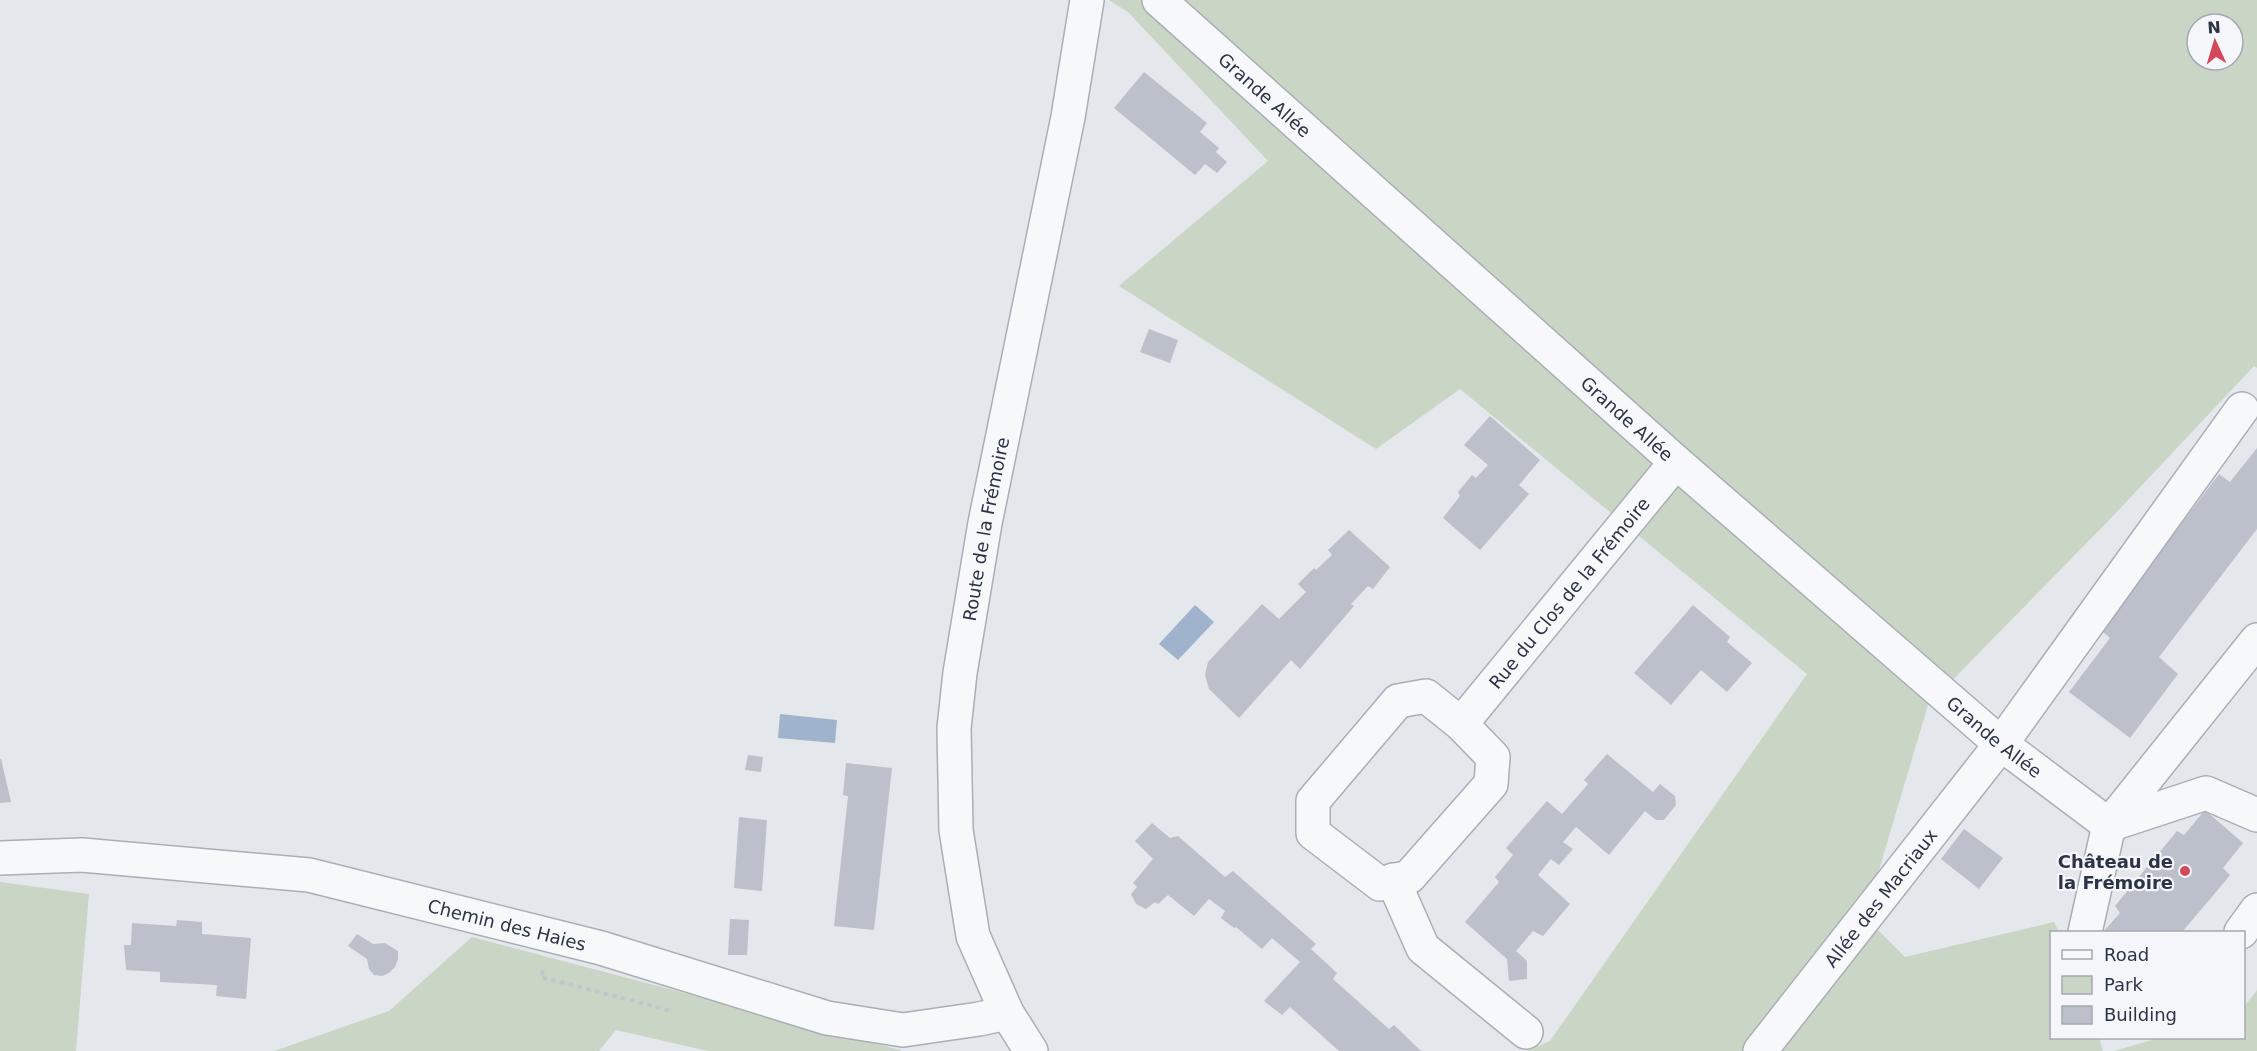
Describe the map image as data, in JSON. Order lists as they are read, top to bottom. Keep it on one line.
{"streets":{"street":["Grande Allée","Route de la Frémoire","Rue du Clos de la Frémoire","Allée des Macriaux","Chemin des Haies"]},"crossings":[["Grande Allée","Rue du Clos de la Frémoire"],["Grande Allée","Allée des Macriaux"],["Route de la Frémoire","Chemin des Haies"]],"places":["Château de la Frémoire"],"legend":["Road","Park","Building"],"north":"top"}
